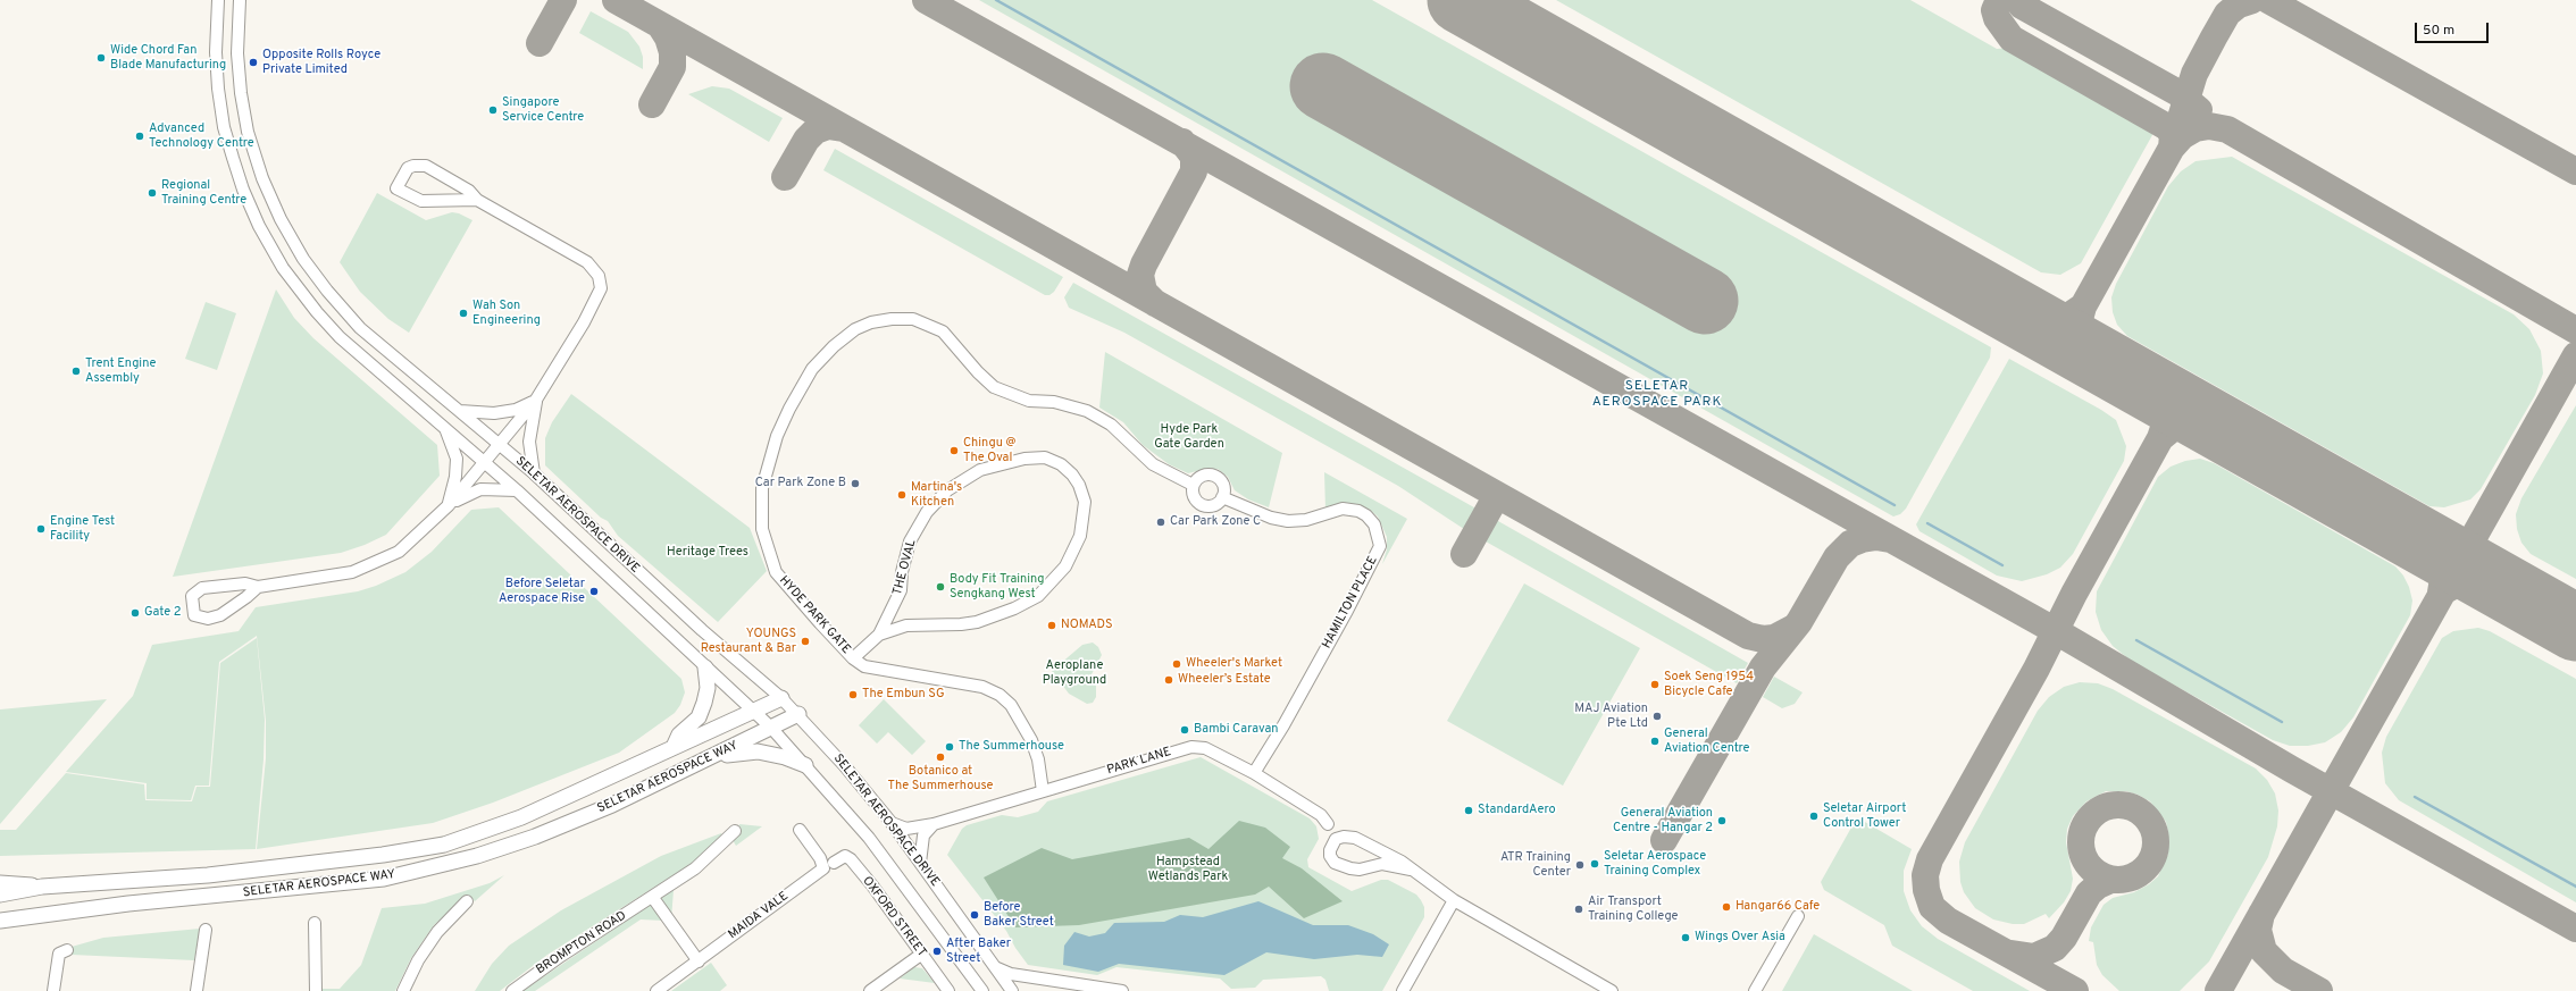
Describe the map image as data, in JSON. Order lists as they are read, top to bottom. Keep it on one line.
{"streets":{"main road":["SELETAR AEROSPACE WAY"],"street":["SELETAR AEROSPACE DRIVE","THE OVAL","HAMILTON PLACE","HYDE PARK GATE","PARK LANE","MAIDA VALE","OXFORD STREET","BROMPTON ROAD"]},"crossings":[["SELETAR AEROSPACE DRIVE","PARK LANE"],["SELETAR AEROSPACE DRIVE","SELETAR AEROSPACE WAY"],["THE OVAL","HYDE PARK GATE"],["HAMILTON PLACE","HYDE PARK GATE"],["HAMILTON PLACE","PARK LANE"],["HYDE PARK GATE","PARK LANE"]],"districts":["SELETAR AEROSPACE PARK"],"parks":["Hyde Park Gate Garden","Heritage Trees","Aeroplane Playground","Hampstead Wetlands Park"],"places":["Wide Chord Fan Blade Manufacturing","Opposite Rolls Royce Private Limited","Singapore Service Centre","Advanced Technology Centre","Regional Training Centre","Wah Son Engineering","Trent Engine Assembly","Chingu @ The Oval","Car Park Zone B","Martina's Kitchen","Car Park Zone C","Engine Test Facility","Body Fit Training Sengkang West","Before Seletar Aerospace Rise","Gate 2","NOMADS","YOUNGS Restaurant & Bar","Wheeler's Market","Wheeler’s Estate","Soek Seng 1954 Bicycle Cafe","The Embun SG","MAJ Aviation Pte Ltd","Bambi Caravan","General Aviation Centre","The Summerhouse","Botanico at The Summerhouse","StandardAero","Seletar Airport Control Tower","General Aviation Centre - Hangar 2","Seletar Aerospace Training Complex","ATR Training Center","Hangar66 Cafe","Air Transport Training College","Before Baker Street","Wings Over Asia","After Baker Street"],"scale_bar":"50 m"}
